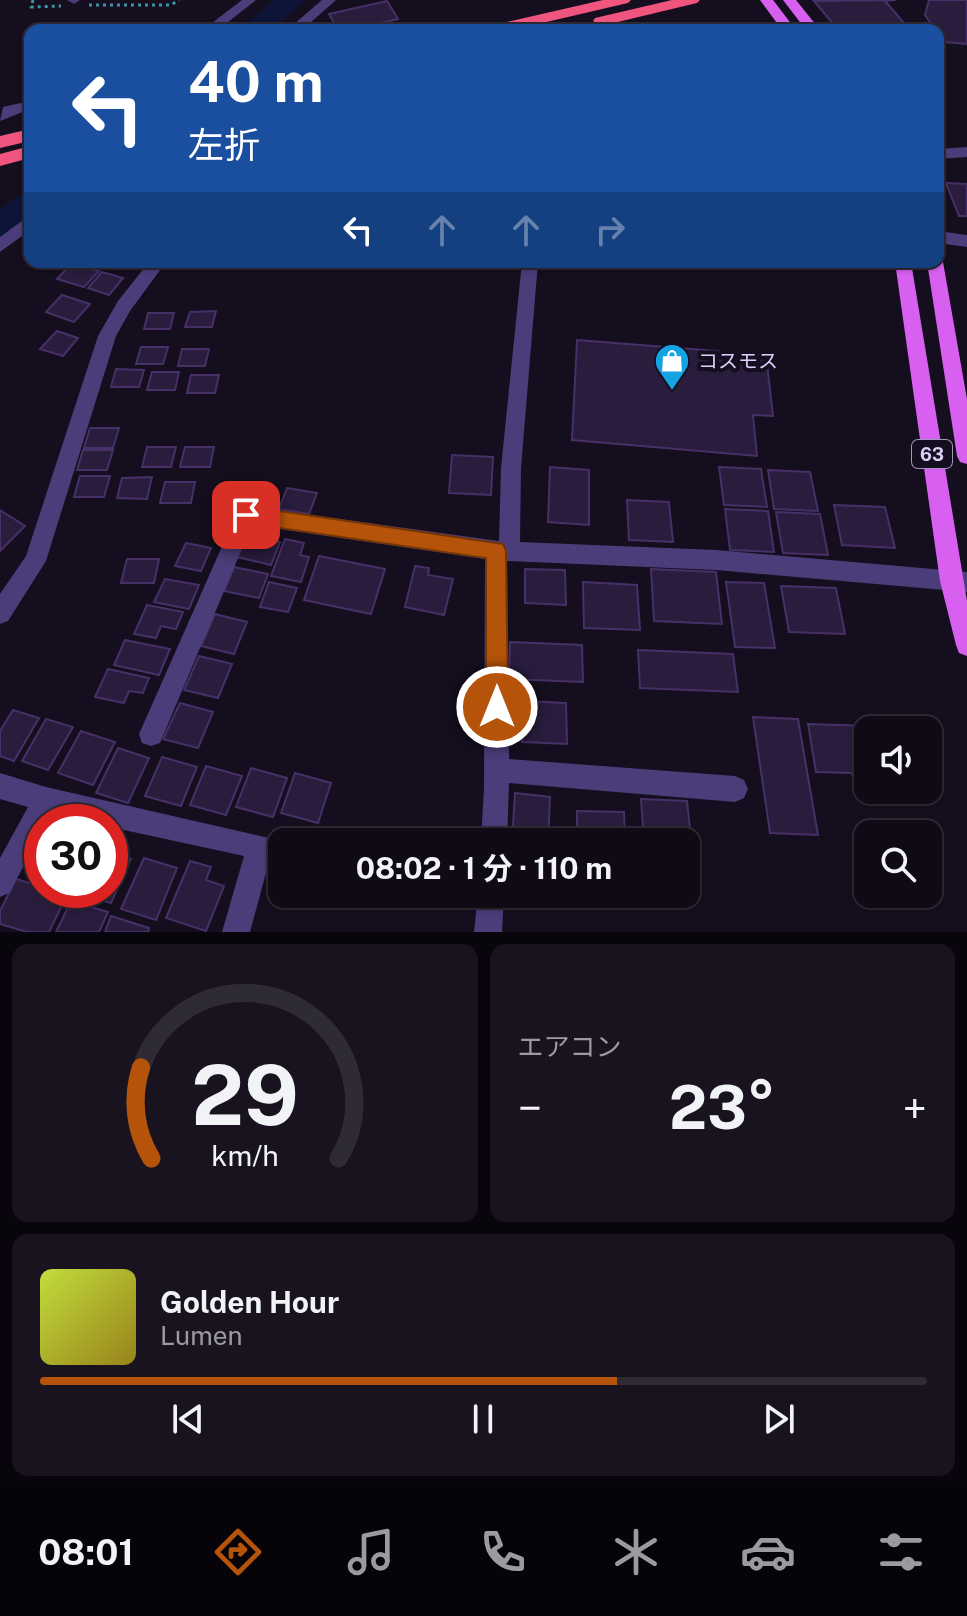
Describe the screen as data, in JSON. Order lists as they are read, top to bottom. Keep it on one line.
{"streets":{"main road":["63"]},"places":{"shop":["コスモス"]},"page":{"turn":["40 m","左折"],"limit":"30","trip":"08:02 · 1 分 · 110 m","tile":"エアコン","heat":["−","23°","+"],"song":["Golden Hour","Lumen"],"tabs":"08:01","gauge":["29","km/h"]}}
